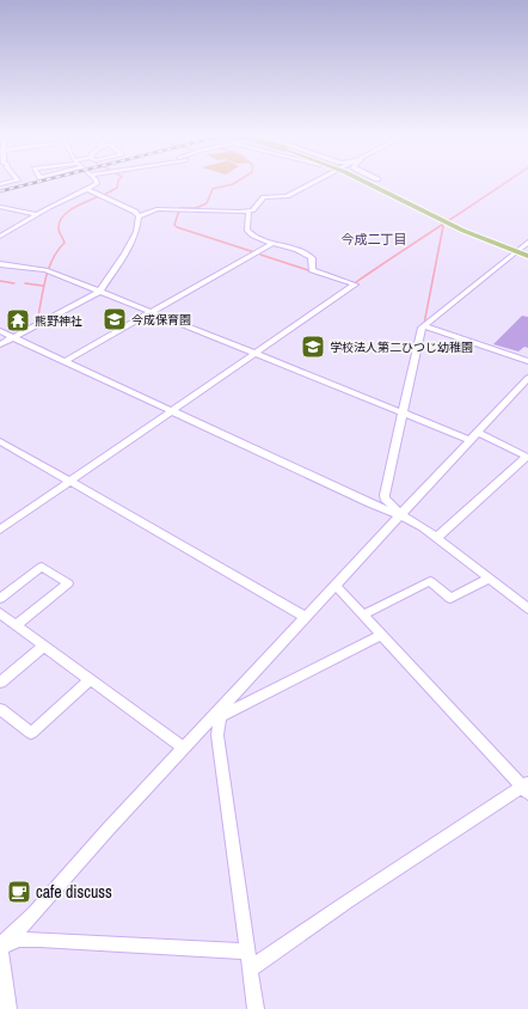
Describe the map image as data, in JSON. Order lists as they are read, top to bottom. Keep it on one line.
{"districts":["今成二丁目"],"places":{"school or university":["今成保育園","学校法人第二ひつじ幼稚園"],"temple":["熊野神社"],"cafe":["cafe discuss"]}}
